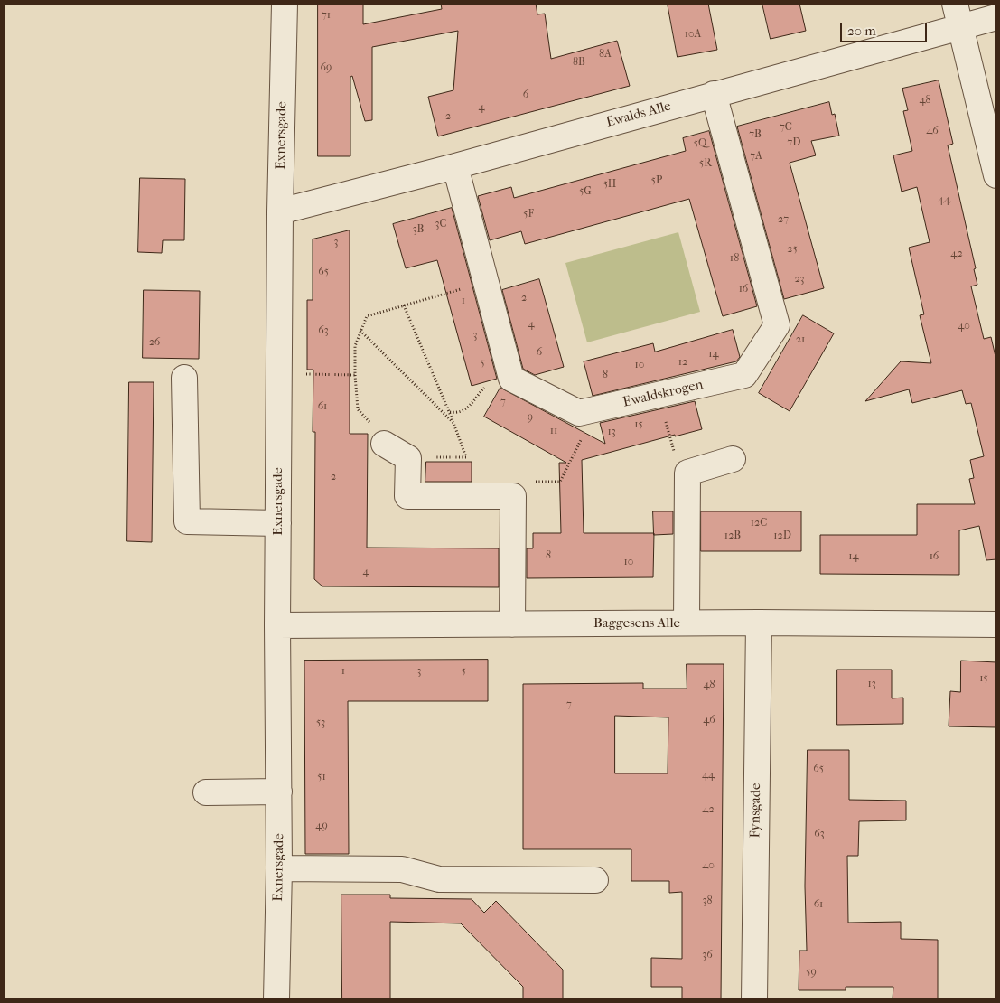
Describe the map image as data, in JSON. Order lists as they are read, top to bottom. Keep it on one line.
{"streets":{"street":["Ewalds Alle","Exnersgade","Ewaldskrogen","Baggesens Alle","Fynsgade"]},"crossings":[["Ewalds Alle","Exnersgade"],["Ewalds Alle","Ewaldskrogen"],["Exnersgade","Baggesens Alle"],["Baggesens Alle","Fynsgade"]],"house_numbers":["71","10A","8A","8B","69","6","48","4","2","7C","46","7B","7D","5Q","7A","5R","5P","5H","5G","44","5F","27","3C","3B","3","25","42","18","65","23","16","2","1","4","40","63","3","21","26","6","14","12","5","10","8","7","61","9","15","11","13","2","12C","12B","12D","8","14","16","10","4","1","3","5","15","13","48","7","46","53","65","44","51","42","49","63","40","38","61","36","59"],"scale_bar":"20 m"}
